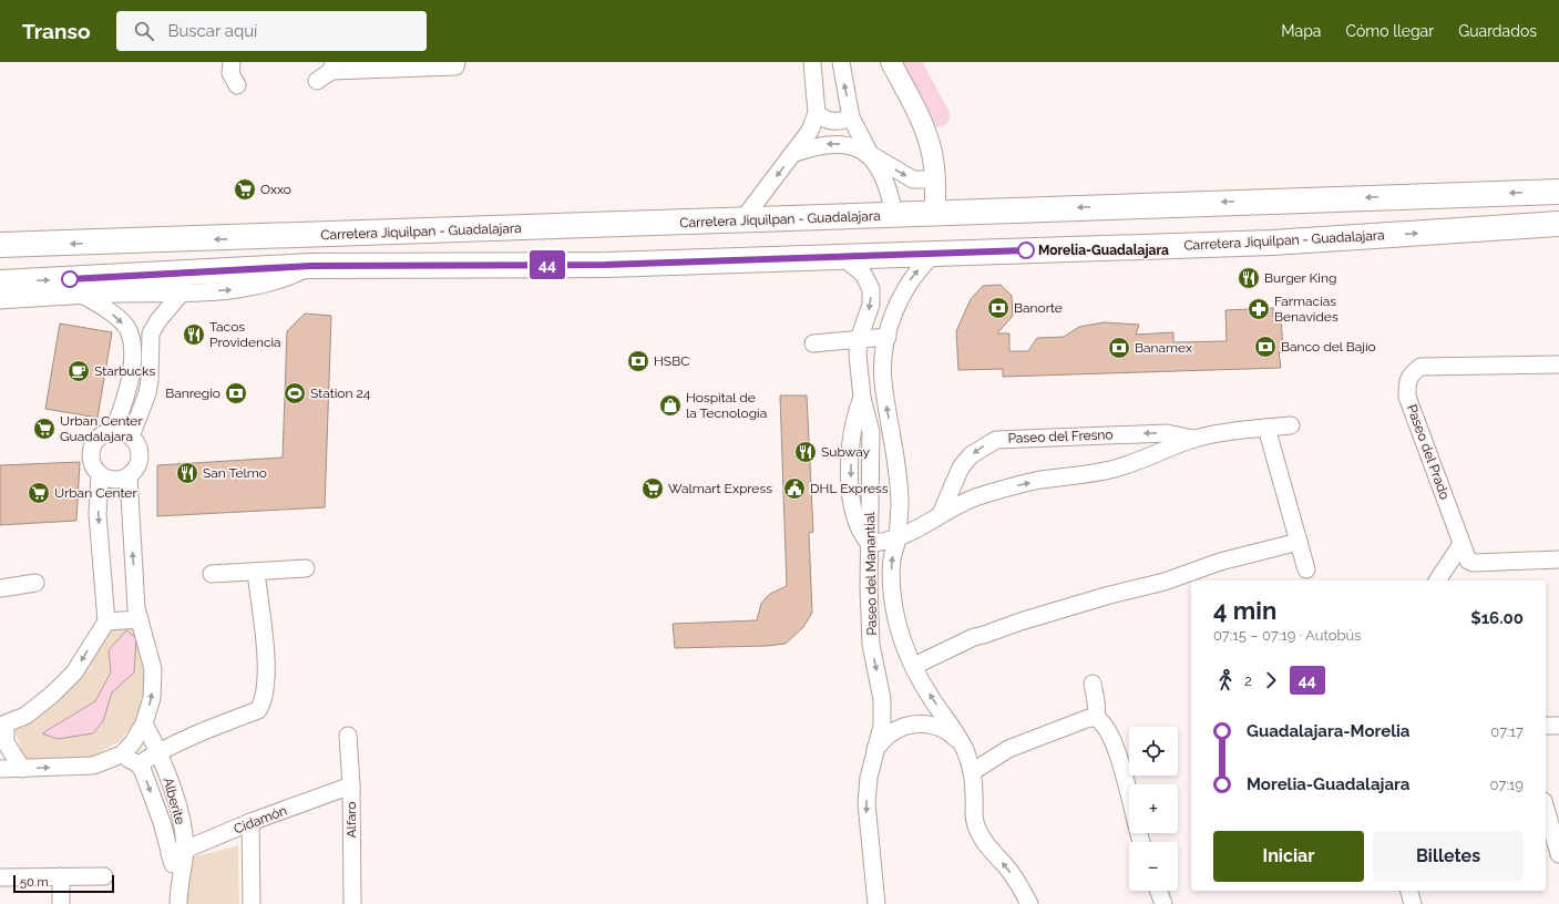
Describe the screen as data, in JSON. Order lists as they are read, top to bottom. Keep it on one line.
{"streets":{"highway":["Carretera Jiquilpan - Guadalajara"],"street":["Paseo del Fresno","Paseo del Prado","Paseo del Manantial","Alberite","Cidamón","Alfaro"]},"crossings":[["Carretera Jiquilpan - Guadalajara","Paseo del Manantial"],["Paseo del Fresno","Paseo del Manantial"],["Alberite","Cidamón"],["Cidamón","Alfaro"]],"places":{"supermarket":["Oxxo","Urban Center Guadalajara","Walmart Express","Urban Center"],"other":["Morelia-Guadalajara"],"restaurant":["Burger King","Tacos Providencia","Subway","San Telmo"],"bank":["Banorte","Banco del Bajío","Banamex","HSBC","Banregio"],"pharmacy":["Farmacias Benavides"],"cafe":["Starbucks"],"sports":["Station 24"],"shop":["Hospital de la Tecnología"],"public building":["DHL Express"]},"lines":["bus line 44"],"scale_bar":"50 m","page":{"header":"Transo","search":"Buscar aquí","nav":["Mapa","Cómo llegar","Guardados"],"on_map":"44","heading":["4 min","07:15 – 07:19 · Autobús","$16.00"],"legs":["2","44"],"list":[{"name":"Guadalajara-Morelia","value":"07:17"},{"name":"Morelia-Guadalajara","value":"07:19"}],"map_buttons":["+","−"],"buttons":["Iniciar","Billetes"],"scale":"50 m"}}
